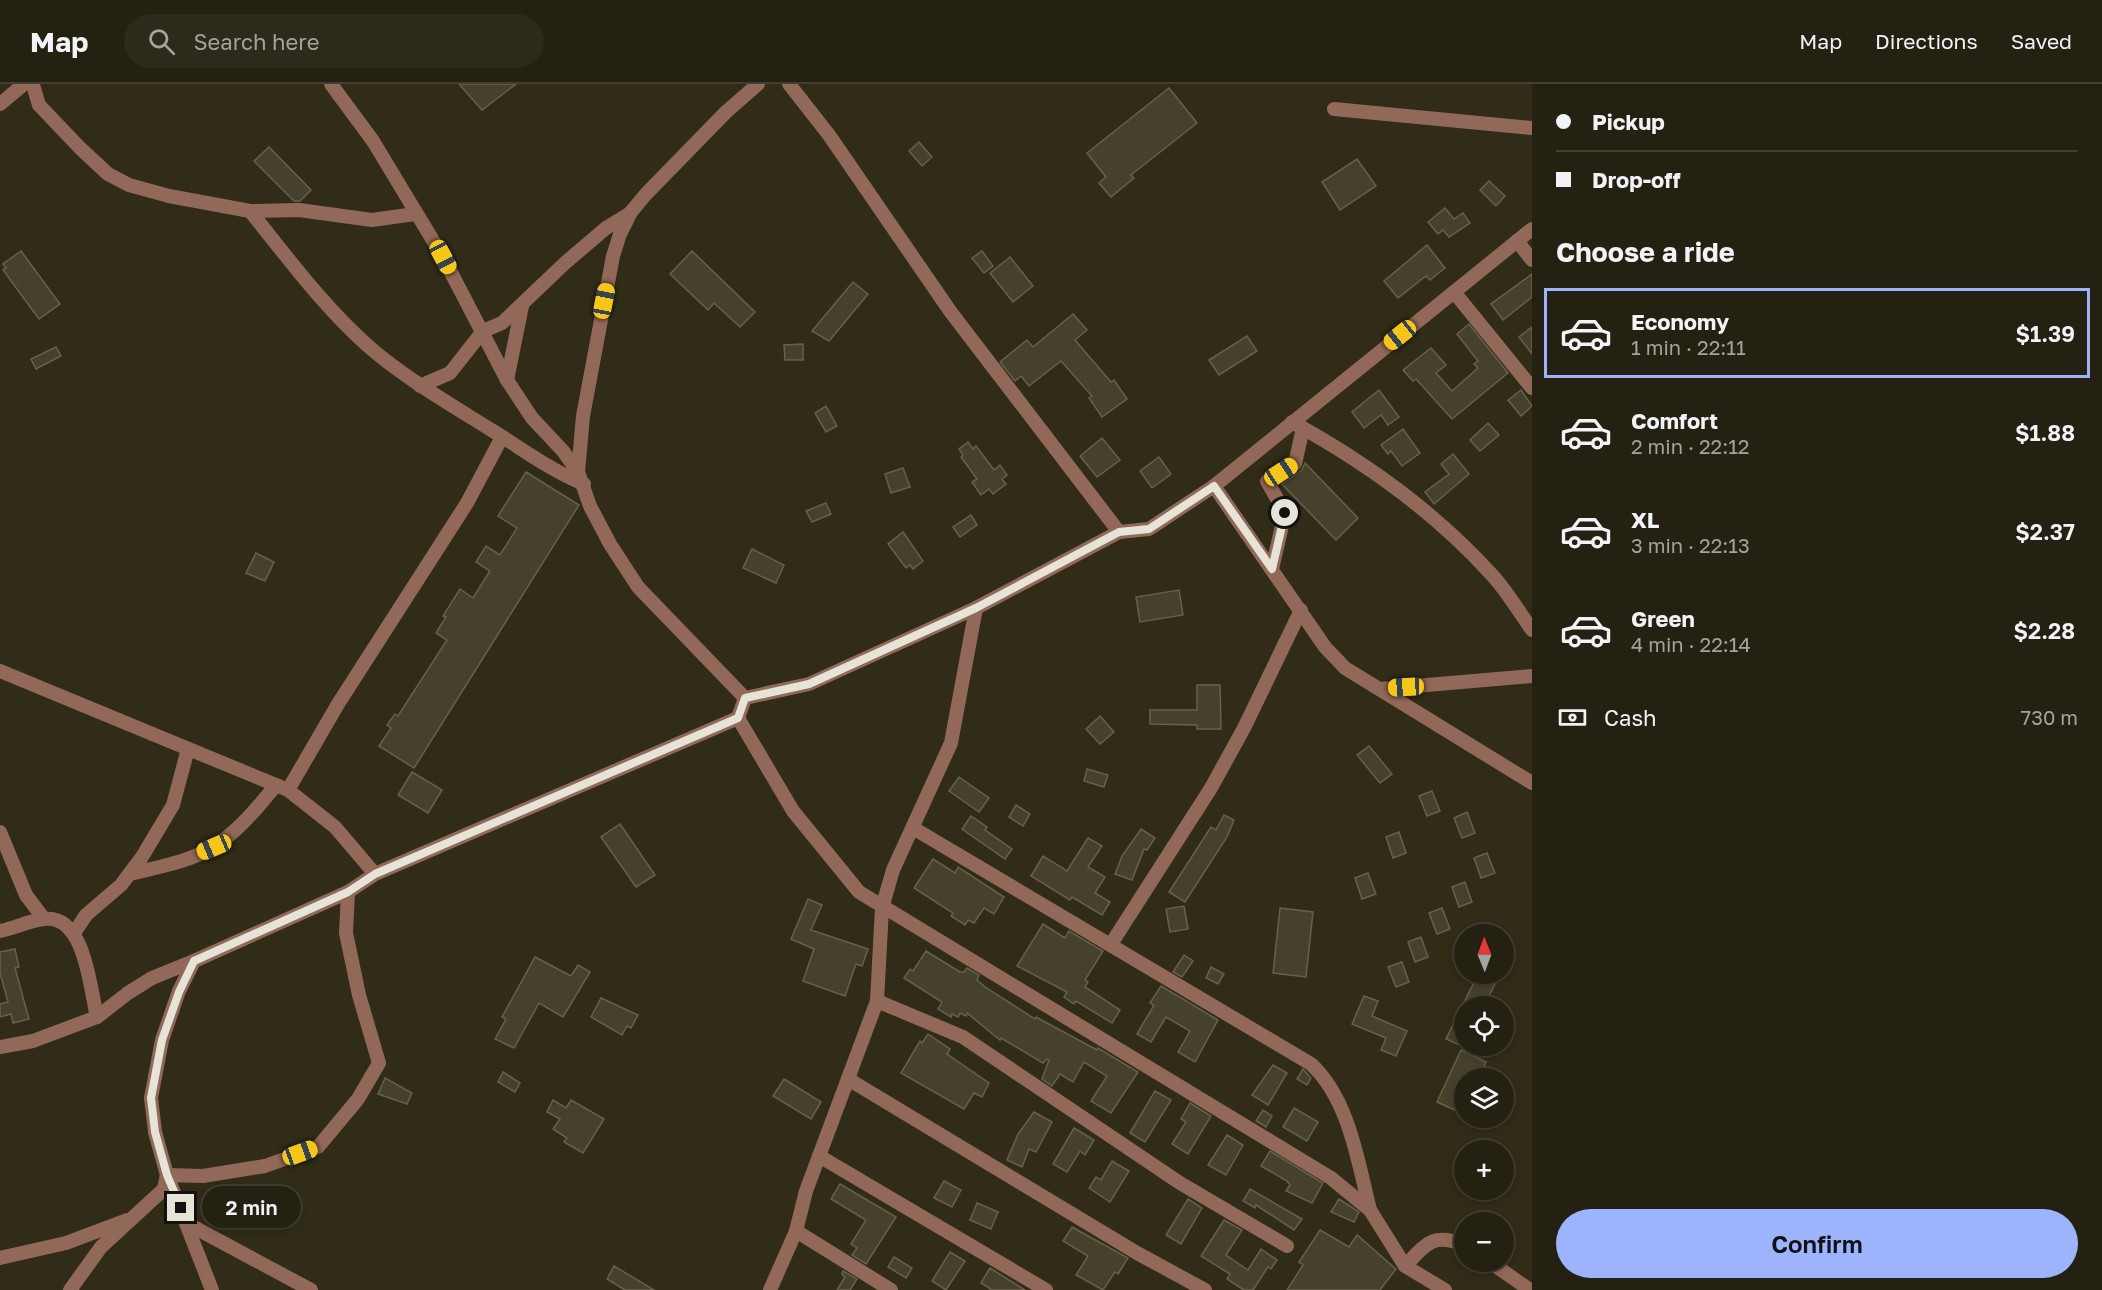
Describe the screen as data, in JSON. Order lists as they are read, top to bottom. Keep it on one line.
{"north":"top","page":{"header":"Map","search":"Search here","nav":["Map","Directions","Saved"],"banner":["Pickup","Drop-off"],"heading":"Choose a ride","list":[{"name":"Economy","note":"1 min · 22:11","value":"$1.39"},{"name":"Comfort","note":"2 min · 22:12","value":"$1.88"},{"name":"XL","note":"3 min · 22:13","value":"$2.37"},{"name":"Green","note":"4 min · 22:14","value":"$2.28"}],"pay":["Cash","730 m"],"map_buttons":["+","−"],"bubble":"2 min","buttons":"Confirm"}}
